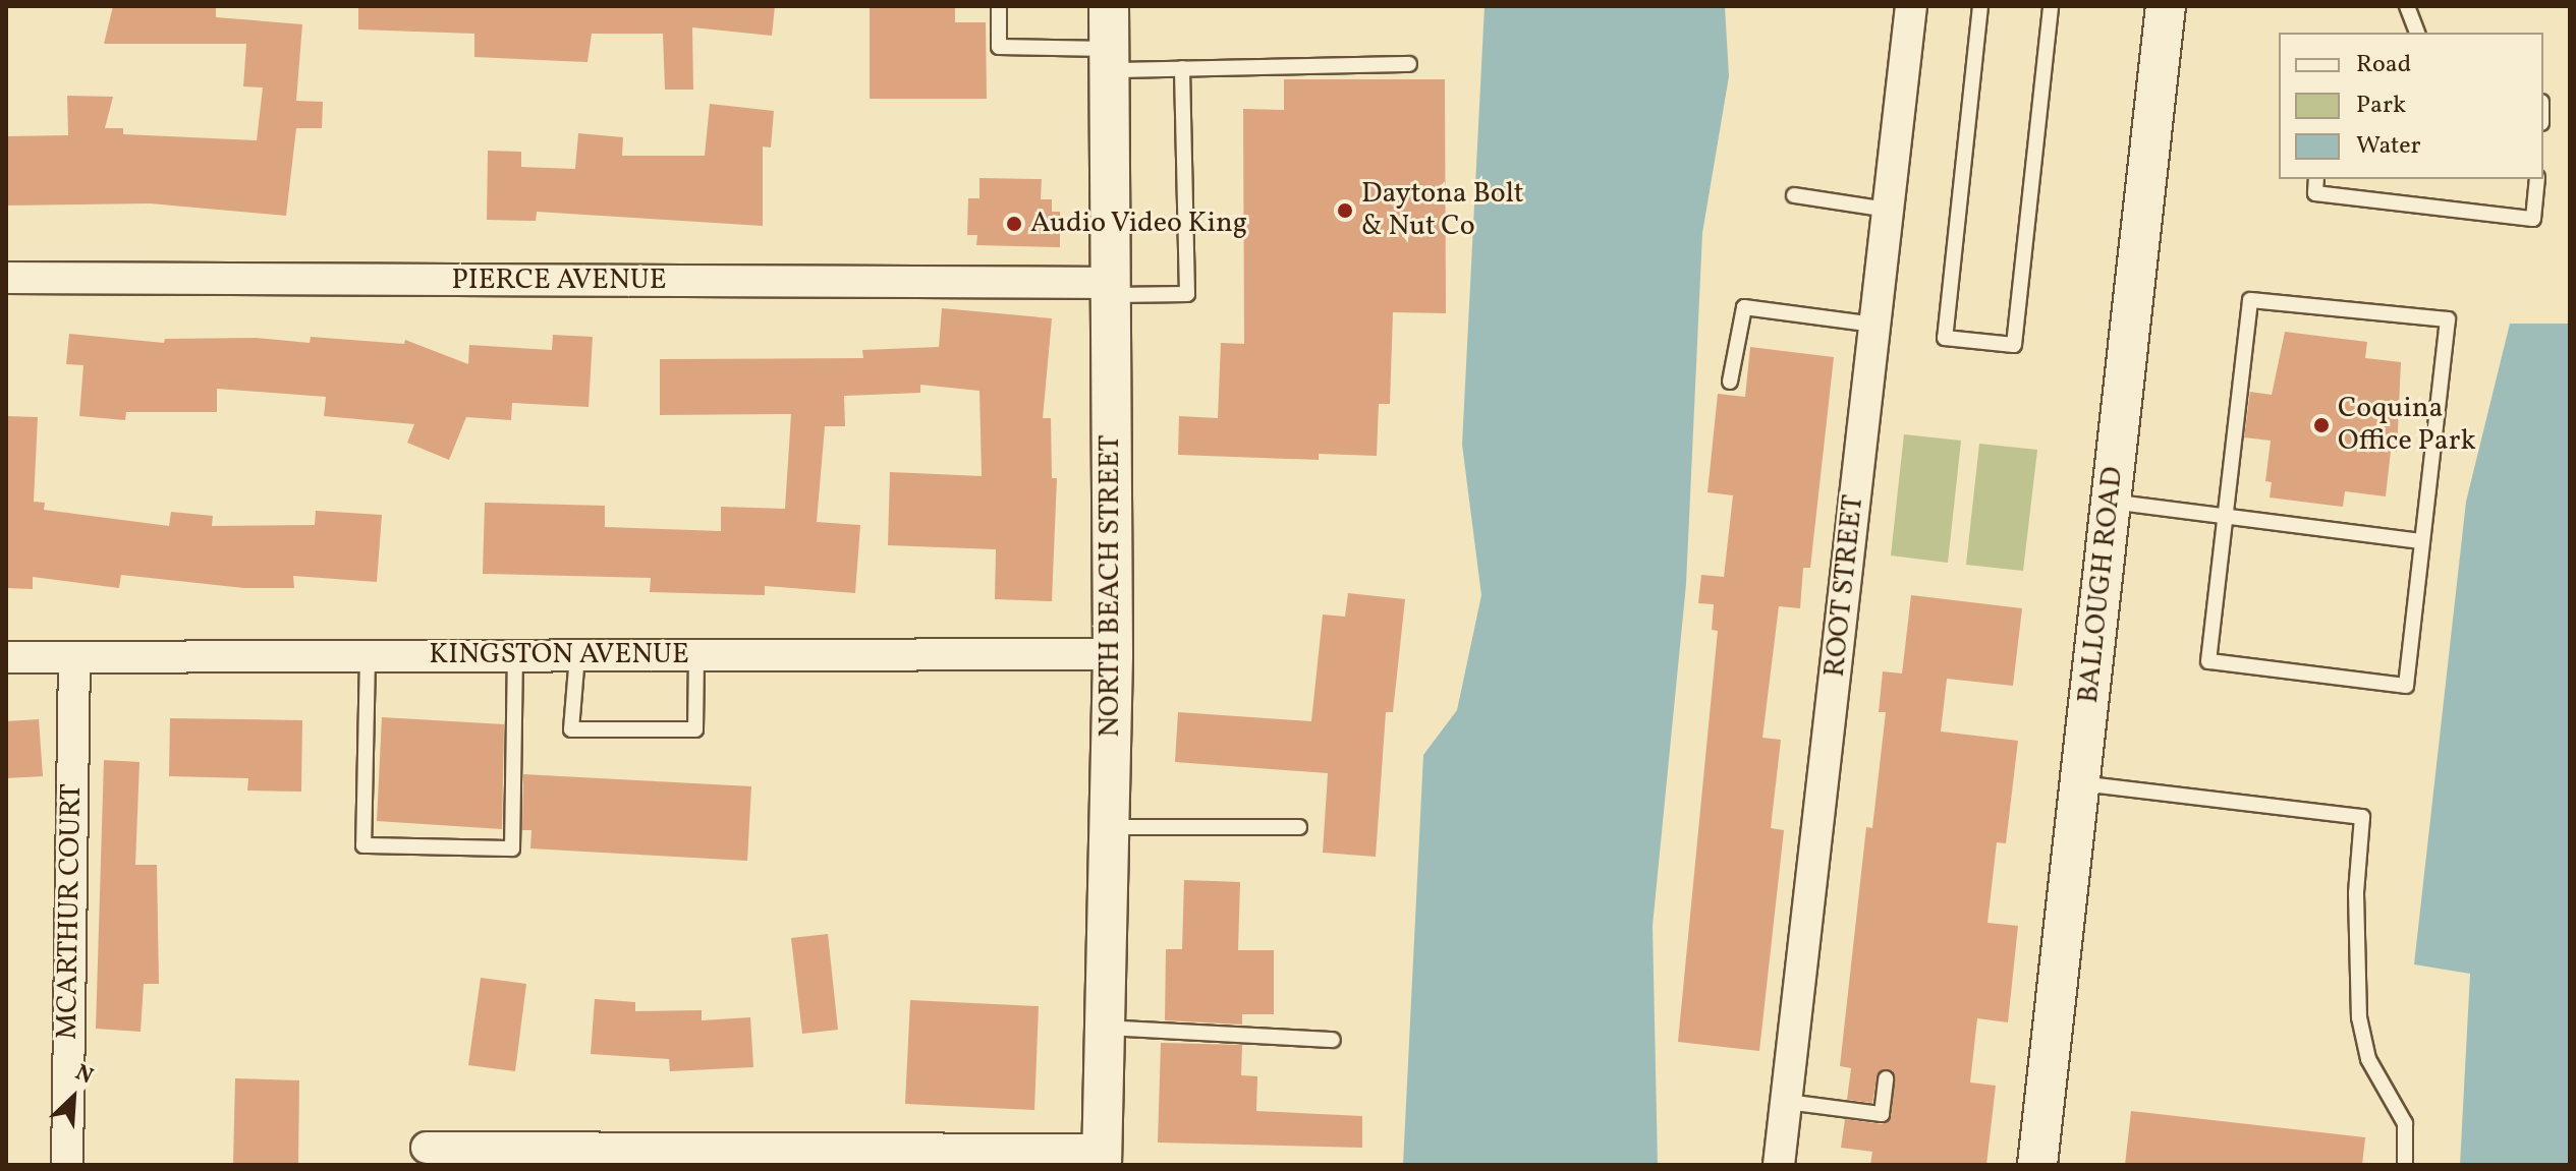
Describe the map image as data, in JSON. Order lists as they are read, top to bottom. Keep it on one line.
{"streets":{"street":["PIERCE AVENUE","BALLOUGH ROAD","NORTH BEACH STREET","ROOT STREET","KINGSTON AVENUE","MCARTHUR COURT"]},"crossings":[["PIERCE AVENUE","NORTH BEACH STREET"],["NORTH BEACH STREET","KINGSTON AVENUE"],["KINGSTON AVENUE","MCARTHUR COURT"]],"places":["Daytona Bolt & Nut Co","Audio Video King","Coquina Office Park"],"legend":["Road","Park","Water"],"north":"top right"}
